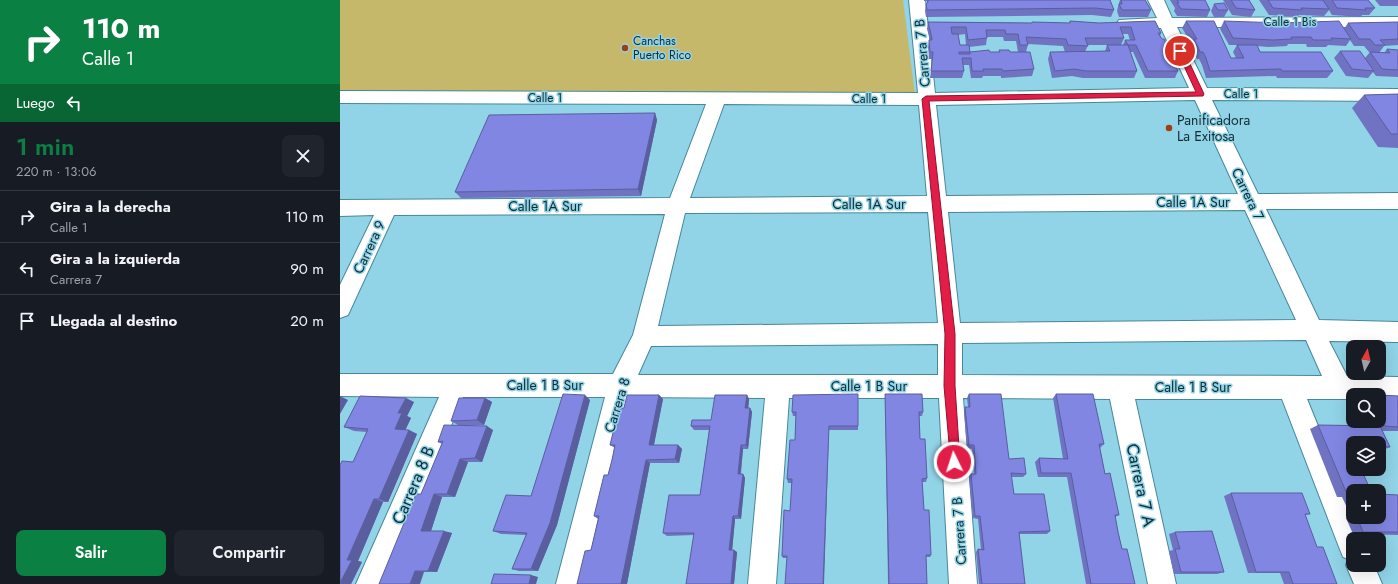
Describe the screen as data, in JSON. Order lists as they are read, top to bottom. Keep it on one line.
{"streets":{"street":["Calle 1 Bis","Carrera 7 B","Calle 1","Carrera 7","Calle 1A Sur","Carrera 9","Calle 1 B Sur","Carrera 8","Carrera 8 B","Carrera 7 A"]},"crossings":[["Calle 1 Bis","Carrera 7"],["Carrera 7 B","Calle 1"],["Carrera 7 B","Calle 1A Sur"],["Carrera 7 B","Calle 1 B Sur"],["Calle 1","Carrera 7"],["Calle 1","Carrera 8"],["Carrera 7","Calle 1A Sur"],["Carrera 7","Calle 1 B Sur"],["Calle 1A Sur","Carrera 9"],["Calle 1A Sur","Carrera 8"],["Calle 1 B Sur","Carrera 8"],["Calle 1 B Sur","Carrera 8 B"],["Calle 1 B Sur","Carrera 7 A"]],"places":["Canchas Puerto Rico","Panificadora La Exitosa"],"north":"top","page":{"turn":["110 m","Calle 1"],"then":"Luego","heading":["1 min","220 m · 13:06"],"list":[{"name":"Gira a la derecha","note":"Calle 1","value":"110 m"},{"name":"Gira a la izquierda","note":"Carrera 7","value":"90 m"},{"name":"Llegada al destino","value":"20 m"}],"map_buttons":["+","−"],"buttons":["Salir","Compartir"]}}
